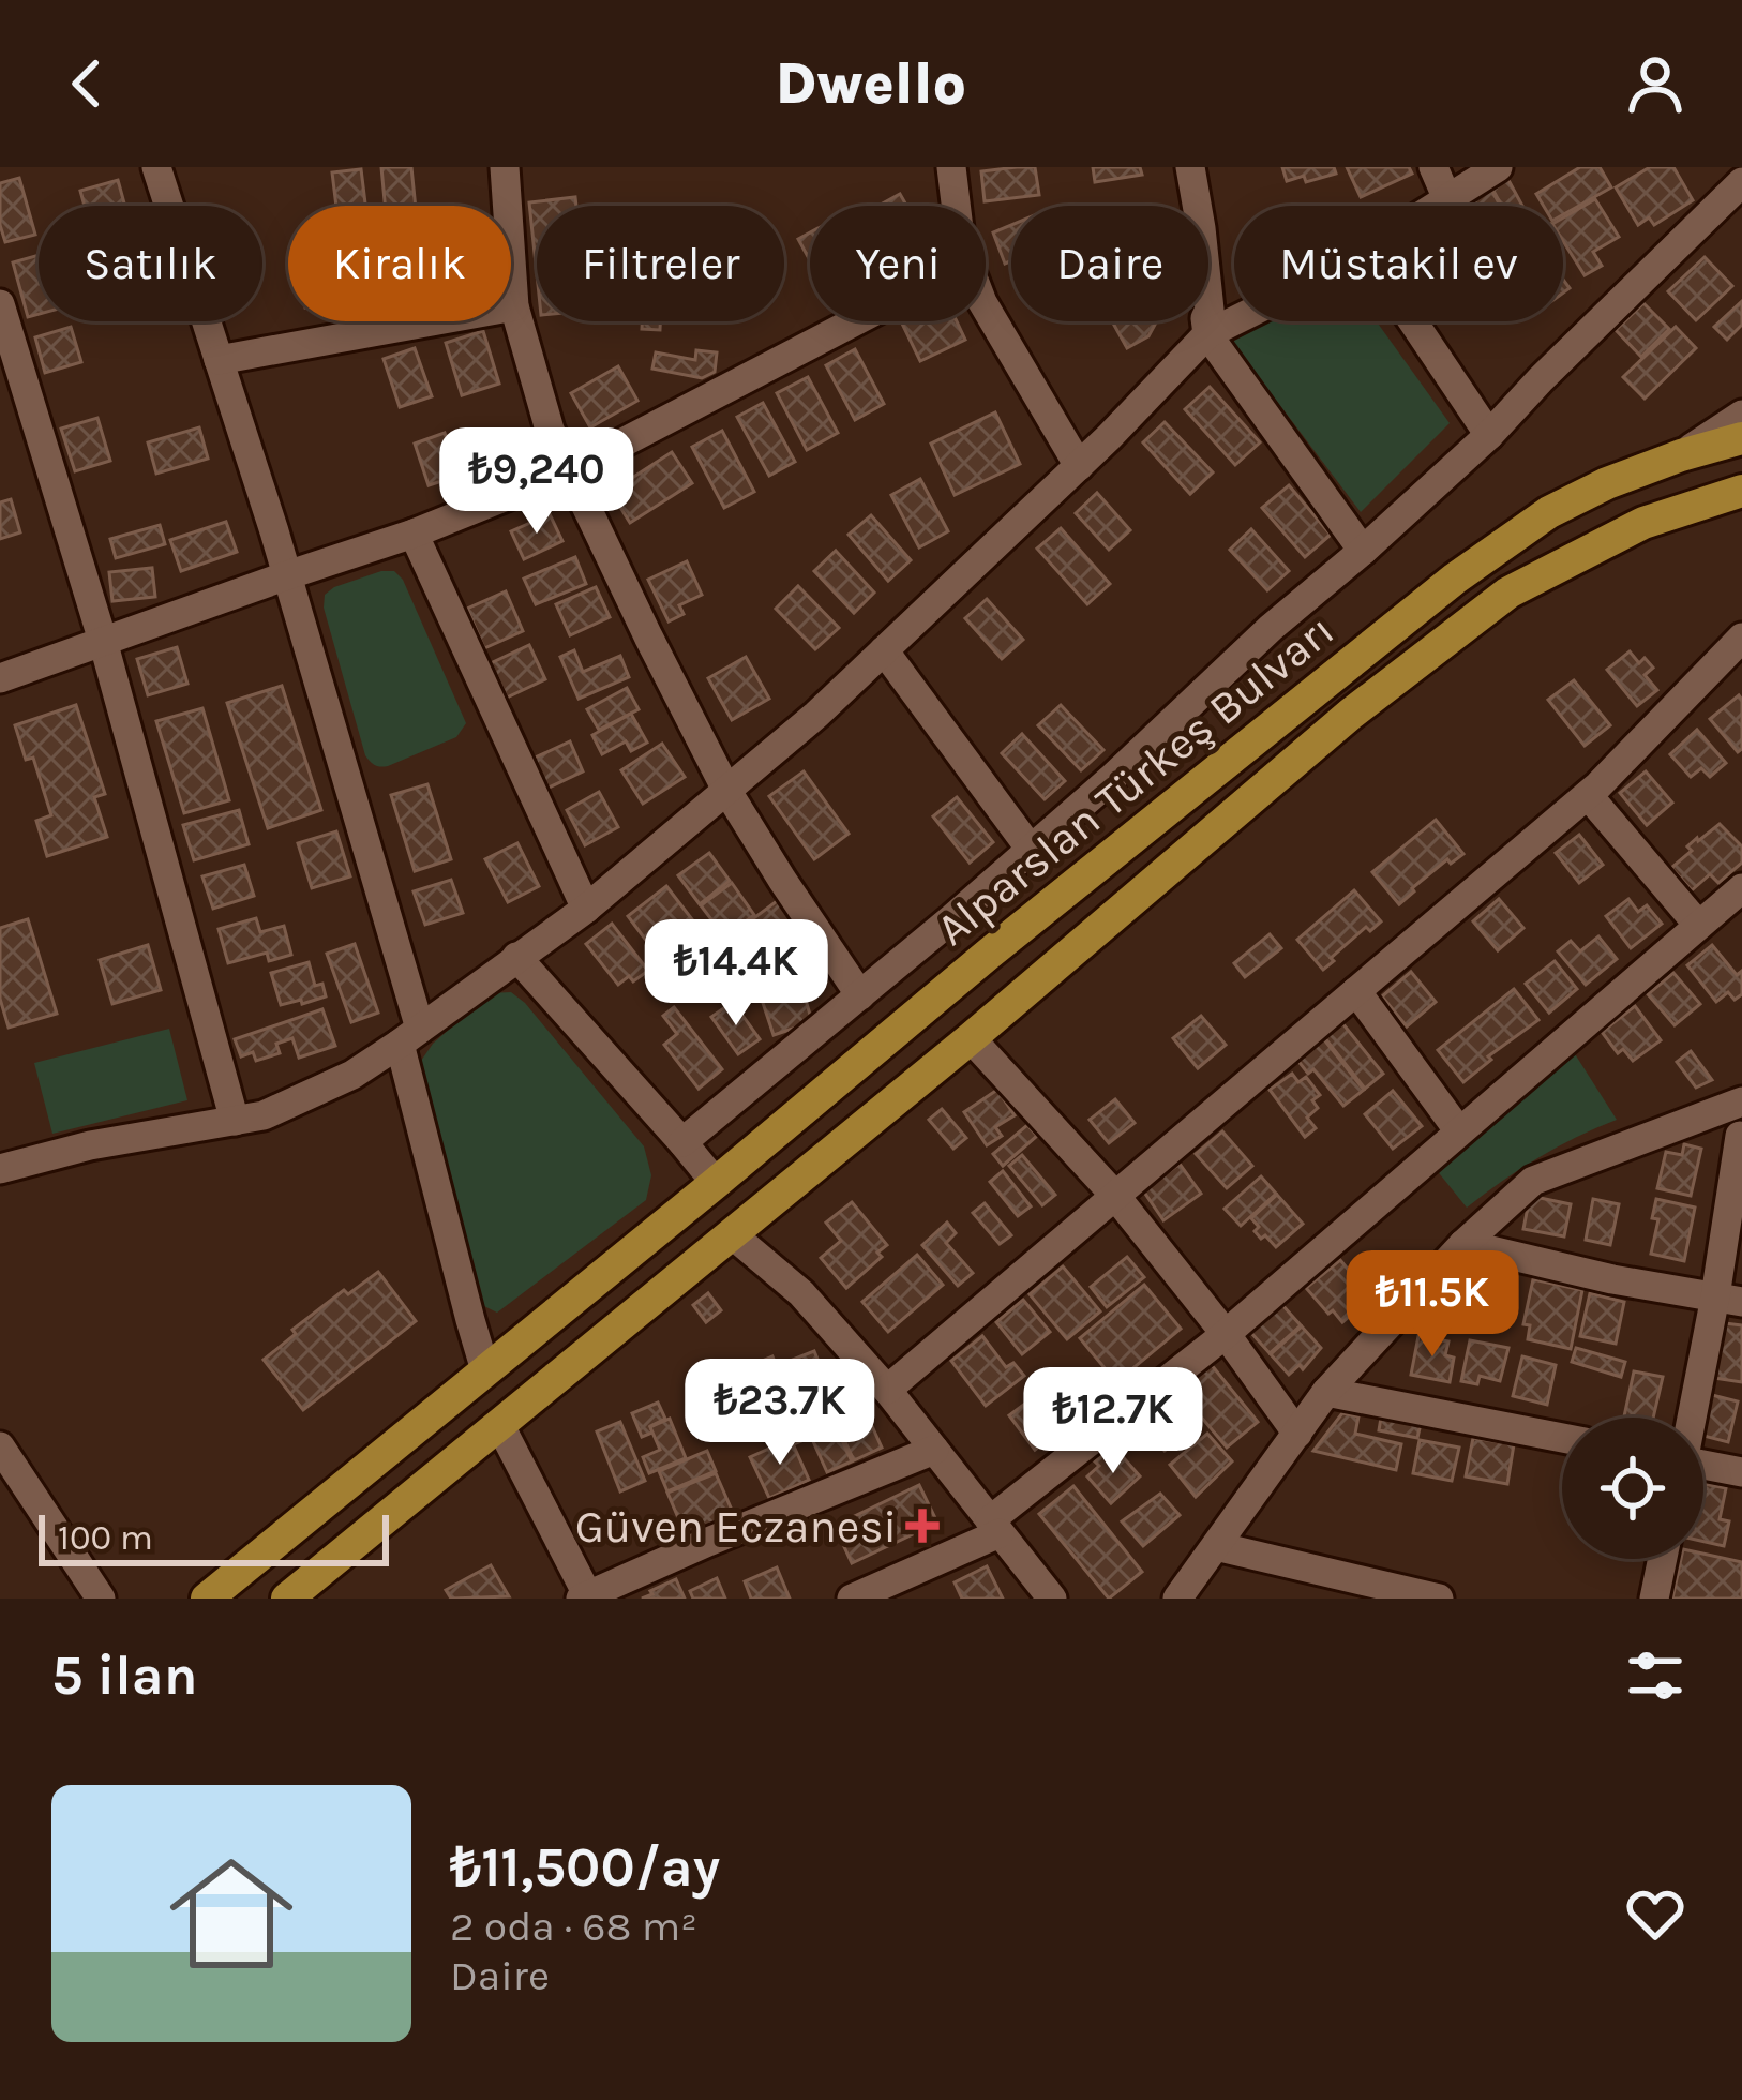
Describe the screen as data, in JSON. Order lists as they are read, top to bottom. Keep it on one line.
{"streets":{"main road":["Alparslan Türkeş Bulvarı"]},"places":{"health":["Güven Eczanesi"]},"scale_bar":"100 m","page":{"header":"Dwello","chip":["Satılık","Kiralık","Filtreler","Yeni","Daire","Müstakil ev"],"price":["₺9,240","₺14.4K","₺11.5K","₺23.7K","₺12.7K"],"scale":"100 m","heading":"5 ilan","list":[{"name":"₺11,500/ay","note":"2 oda · 68 m² · Daire"}]}}
